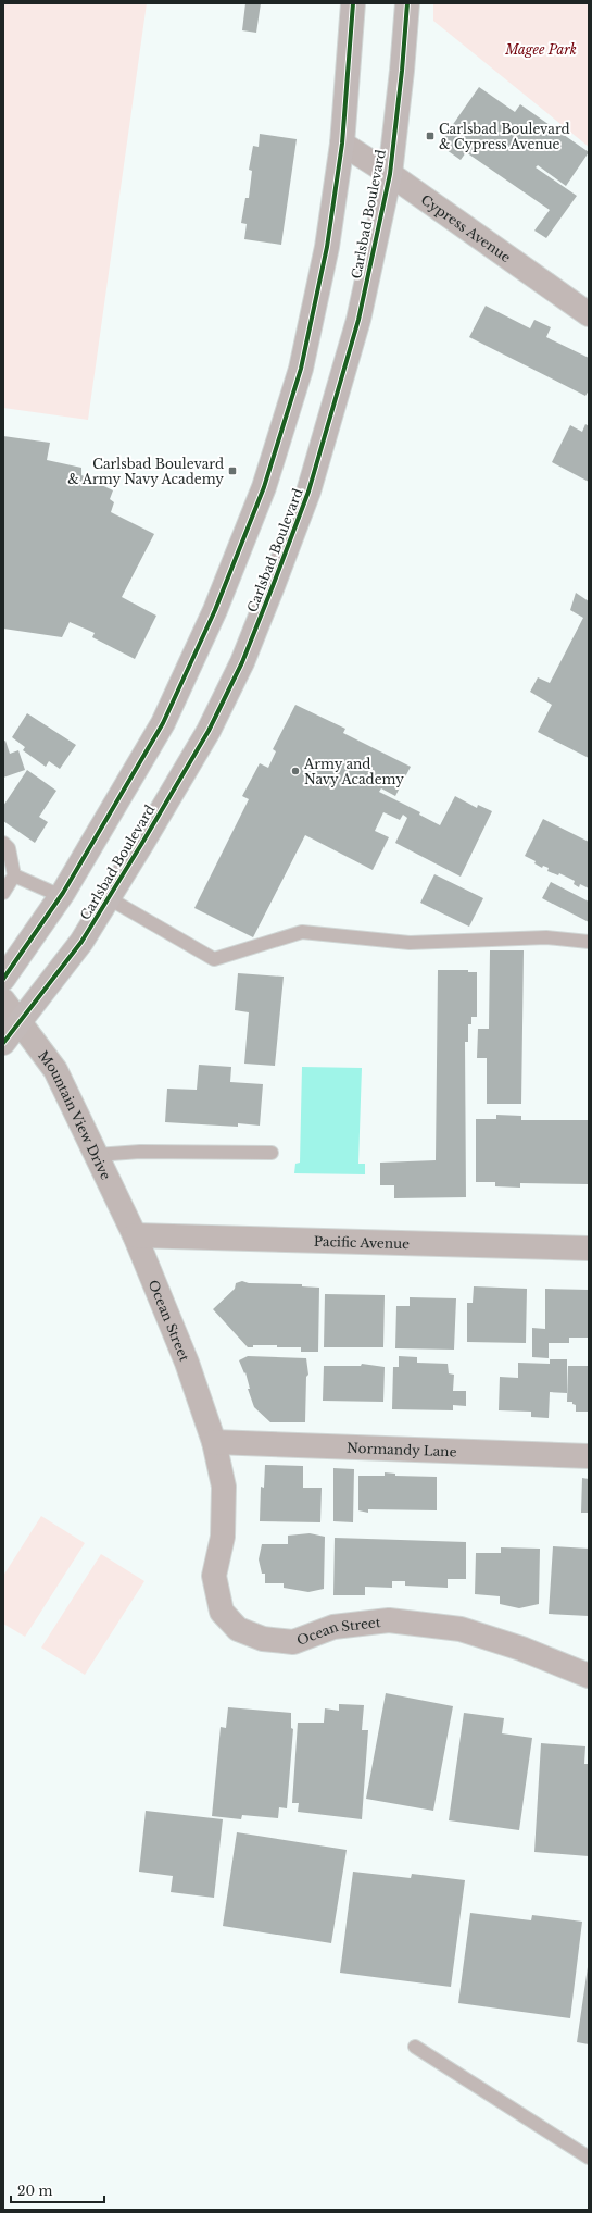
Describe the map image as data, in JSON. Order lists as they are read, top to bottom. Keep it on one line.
{"streets":{"main road":["Carlsbad Boulevard"],"street":["Cypress Avenue","Mountain View Drive","Pacific Avenue","Ocean Street","Normandy Lane"]},"crossings":[["Carlsbad Boulevard","Cypress Avenue"],["Carlsbad Boulevard","Mountain View Drive"],["Mountain View Drive","Pacific Avenue"],["Mountain View Drive","Ocean Street"],["Pacific Avenue","Ocean Street"],["Ocean Street","Normandy Lane"]],"parks":["Magee Park"],"places":{"transit":["Carlsbad Boulevard & Cypress Avenue","Carlsbad Boulevard & Army Navy Academy"],"other":["Army and Navy Academy"]},"scale_bar":"20 m"}
